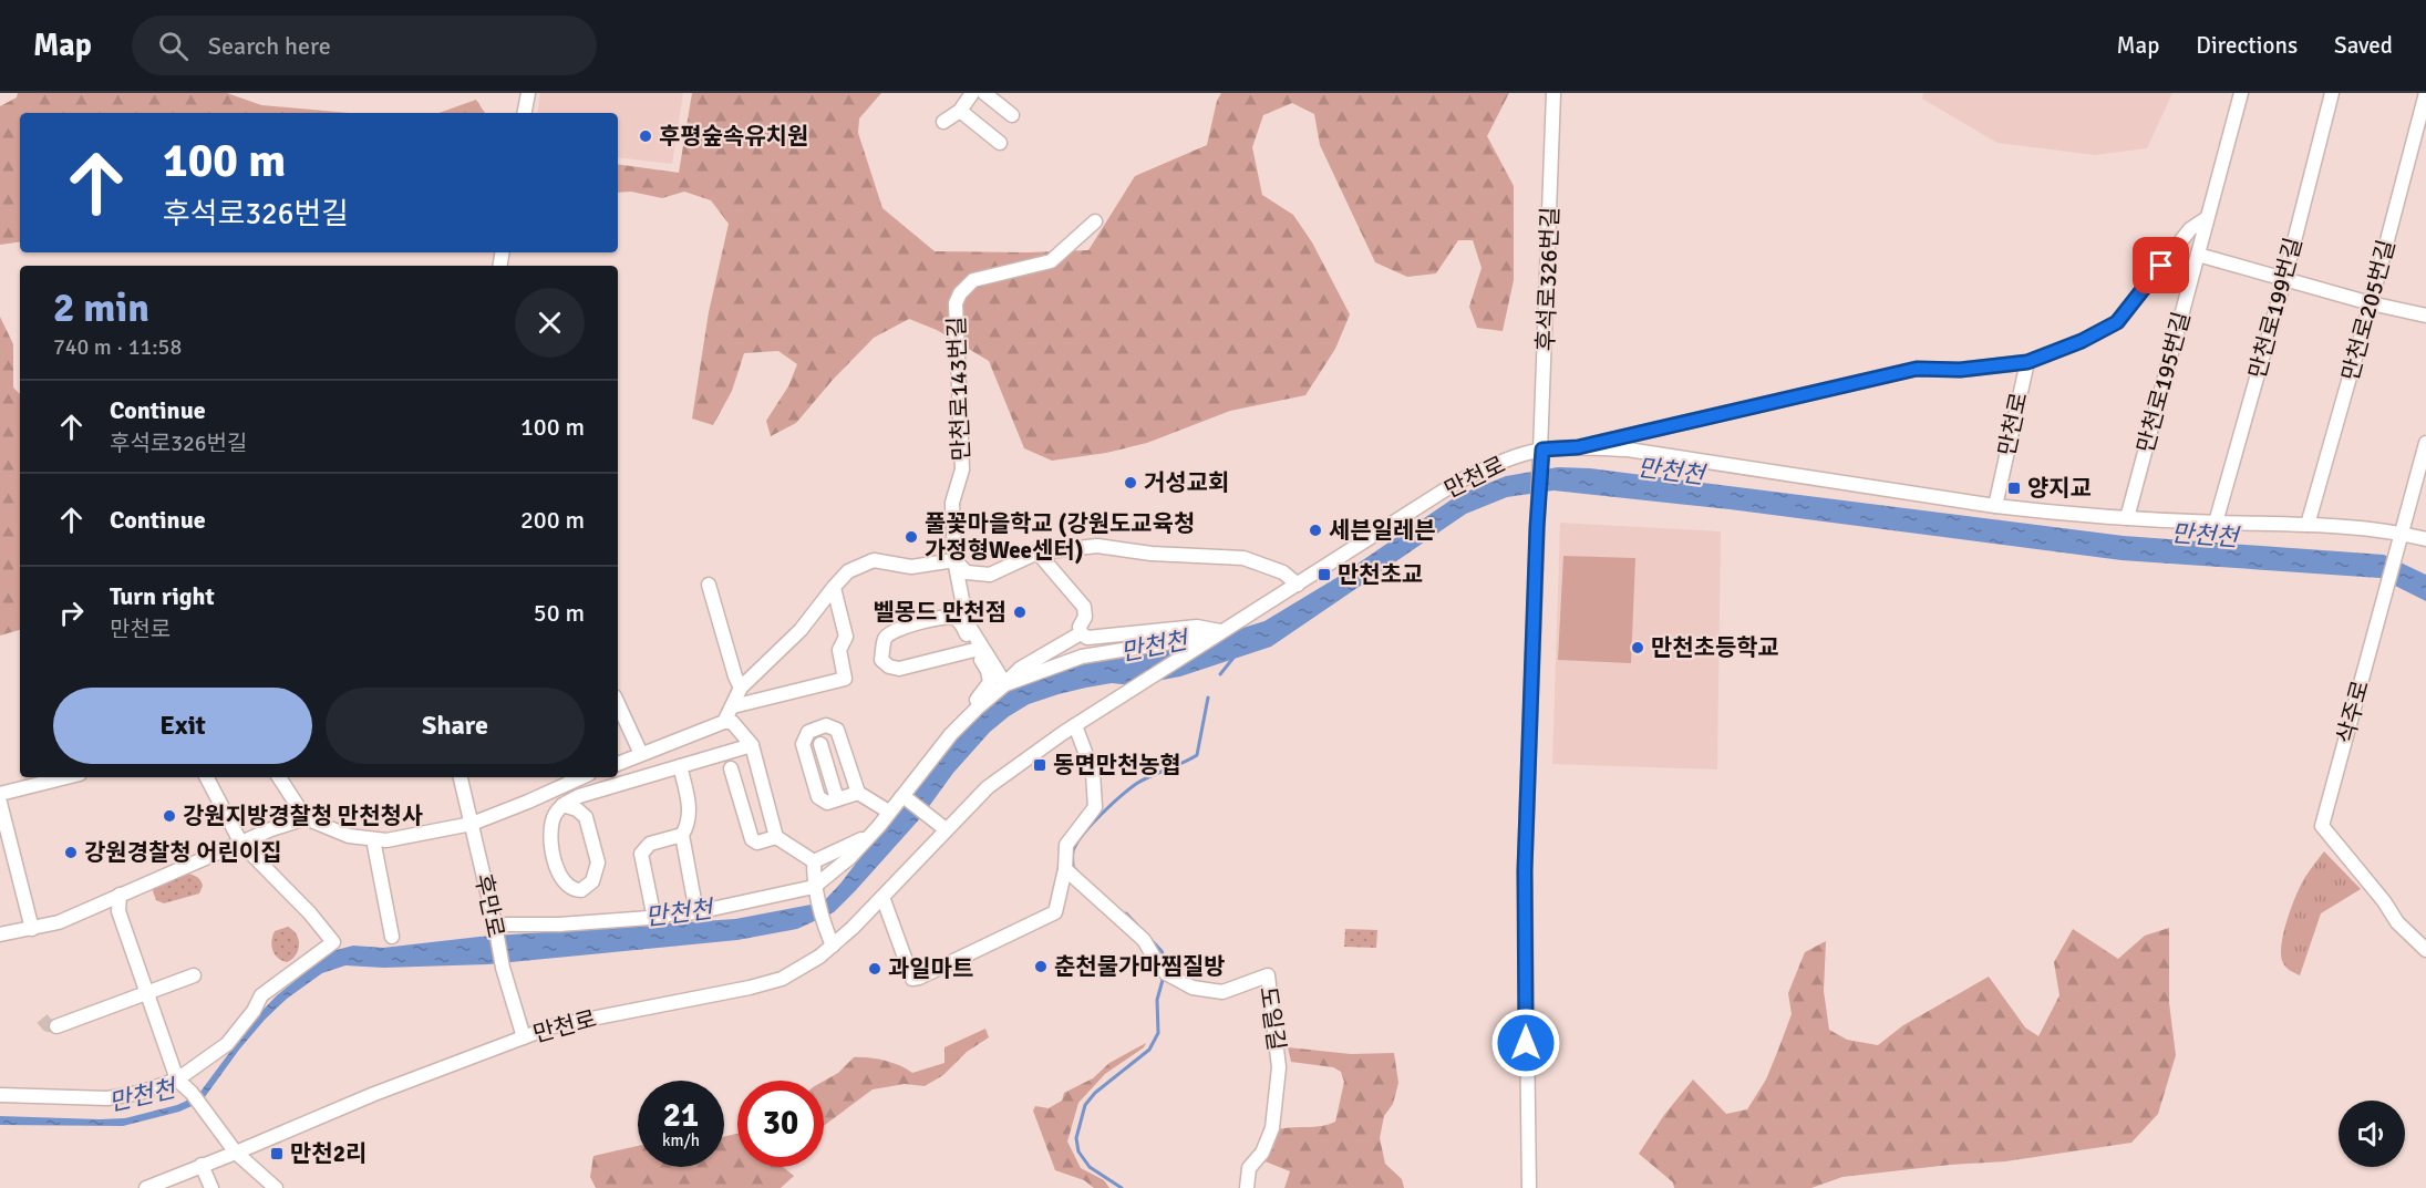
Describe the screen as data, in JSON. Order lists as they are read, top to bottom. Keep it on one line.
{"streets":{"street":["후석로326번길","만천로199번길","만천로205번길","만천로195번길","만천로143번길","만천로","삭주로","후만로","도일길"]},"crossings":[["후석로326번길","만천로"],["만천로199번길","만천로"],["만천로205번길","만천로"],["만천로195번길","만천로"],["만천로","삭주로"],["만천로","후만로"]],"water":["만천천"],"places":{"other":["후평숲속유치원","거성교회","세븐일레븐","풀꽃마을학교 (강원도교육청 가정형Wee센터)","벨몽드 만천점","만천초등학교","강원지방경찰청 만천청사","강원경찰청 어린이집","춘천물가마찜질방","과일마트"],"transit":["양지교","만천초교","동면만천농협","만천2리"]},"page":{"header":"Map","search":"Search here","nav":["Map","Directions","Saved"],"turn":["100 m","후석로326번길"],"heading":["2 min","740 m · 11:58"],"list":[{"name":"Continue","note":"후석로326번길","value":"100 m"},{"name":"Continue","value":"200 m"},{"name":"Turn right","note":"만천로","value":"50 m"}],"buttons":["Exit","Share"],"speed":"21 km/h","limit":"30"}}
